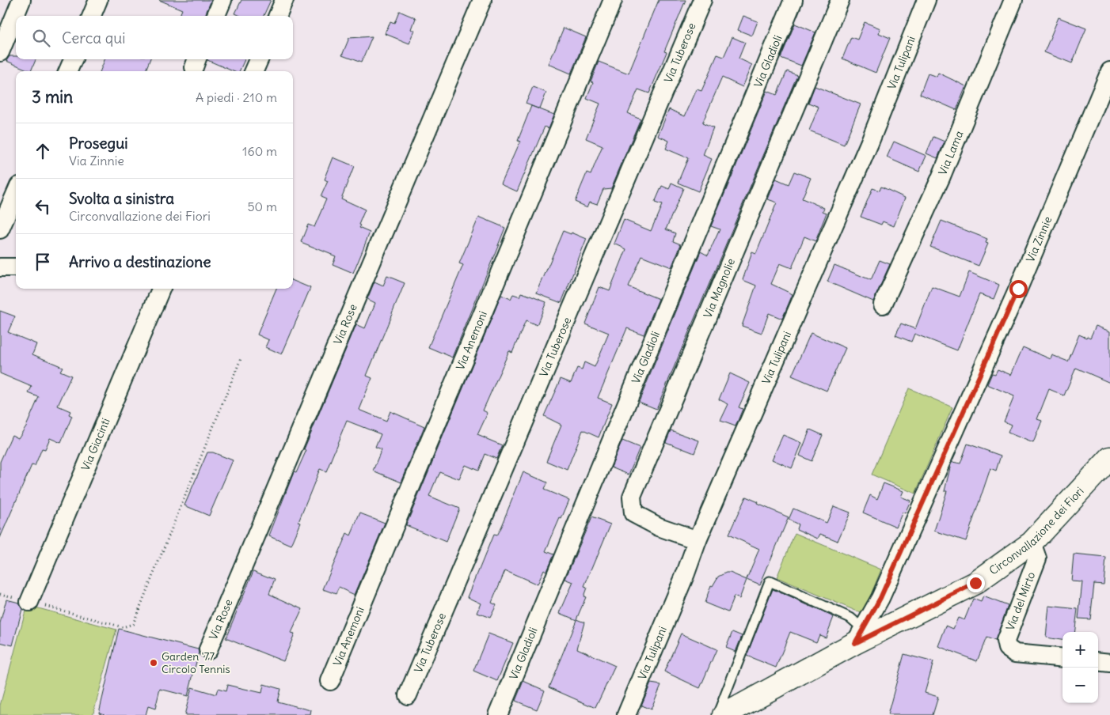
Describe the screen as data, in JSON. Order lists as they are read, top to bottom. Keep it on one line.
{"streets":{"street":["Via Tuberose","Via Gladioli","Via Tulipani","Via Lama","Via Zinnie","Via Magnolie","Via Rose","Via Anemoni","Via Giacinti","Circonvallazione dei Fiori","Via del Mirto"]},"crossings":[["Via Tulipani","Via Magnolie"],["Via Zinnie","Circonvallazione dei Fiori"],["Circonvallazione dei Fiori","Via del Mirto"]],"places":["Garden '77 Circolo Tennis"],"page":{"search":"Cerca qui","heading":["3 min","A piedi · 210 m"],"list":[["Prosegui","Via Zinnie","160 m"],["Svolta a sinistra","Circonvallazione dei Fiori","50 m"],"Arrivo a destinazione"],"map_buttons":["+","−"]}}
